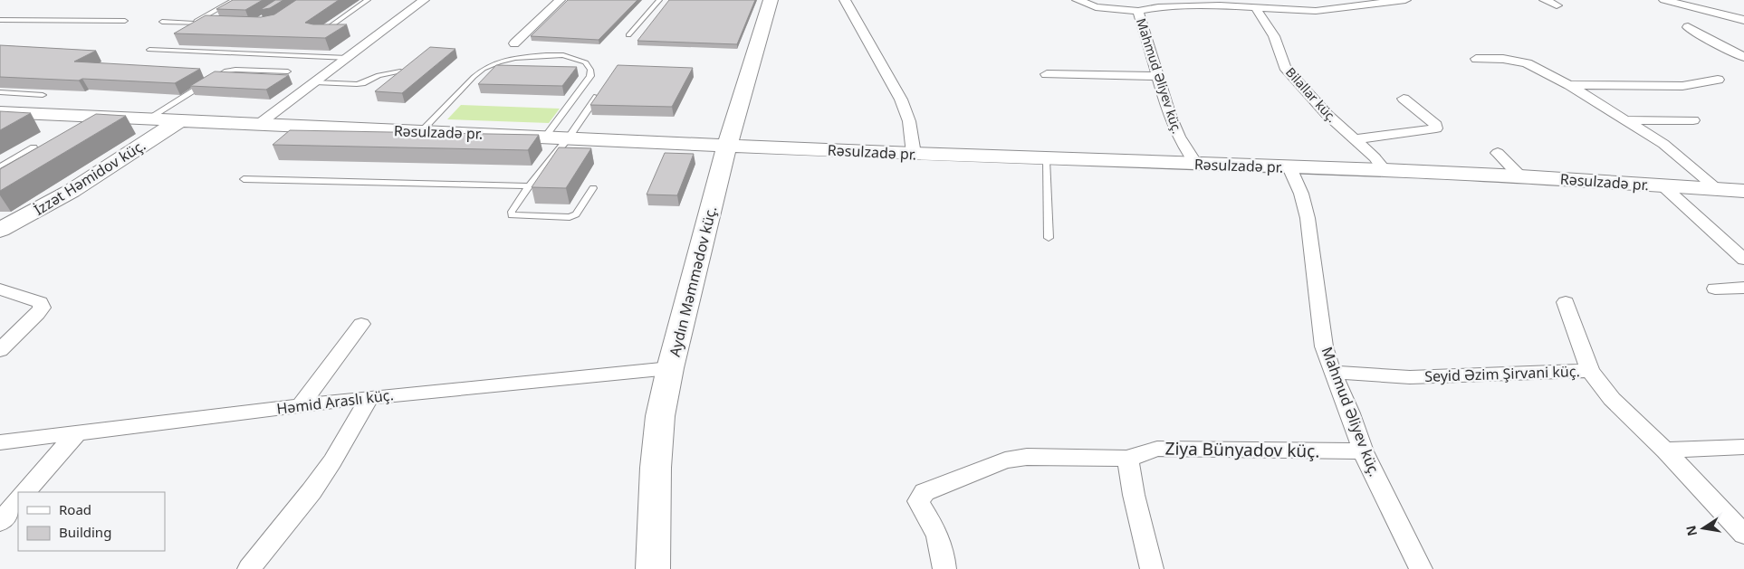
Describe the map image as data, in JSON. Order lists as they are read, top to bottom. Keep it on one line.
{"streets":{"main road":["Rəsulzadə pr.","İzzət Həmidov küç.","Aydın Məmmədov küç."],"street":["Mahmud Əliyev küç.","Bilallar küç.","Seyid Əzim Şirvani küç.","Həmid Araslı küç.","Ziya Bünyadov küç."]},"crossings":[["Mahmud Əliyev küç.","Rəsulzadə pr."],["Mahmud Əliyev küç.","Seyid Əzim Şirvani küç."],["Mahmud Əliyev küç.","Ziya Bünyadov küç."],["Bilallar küç.","Rəsulzadə pr."],["Rəsulzadə pr.","İzzət Həmidov küç."],["Rəsulzadə pr.","Aydın Məmmədov küç."],["Aydın Məmmədov küç.","Həmid Araslı küç."]],"legend":["Road","Building"],"north":"left"}
